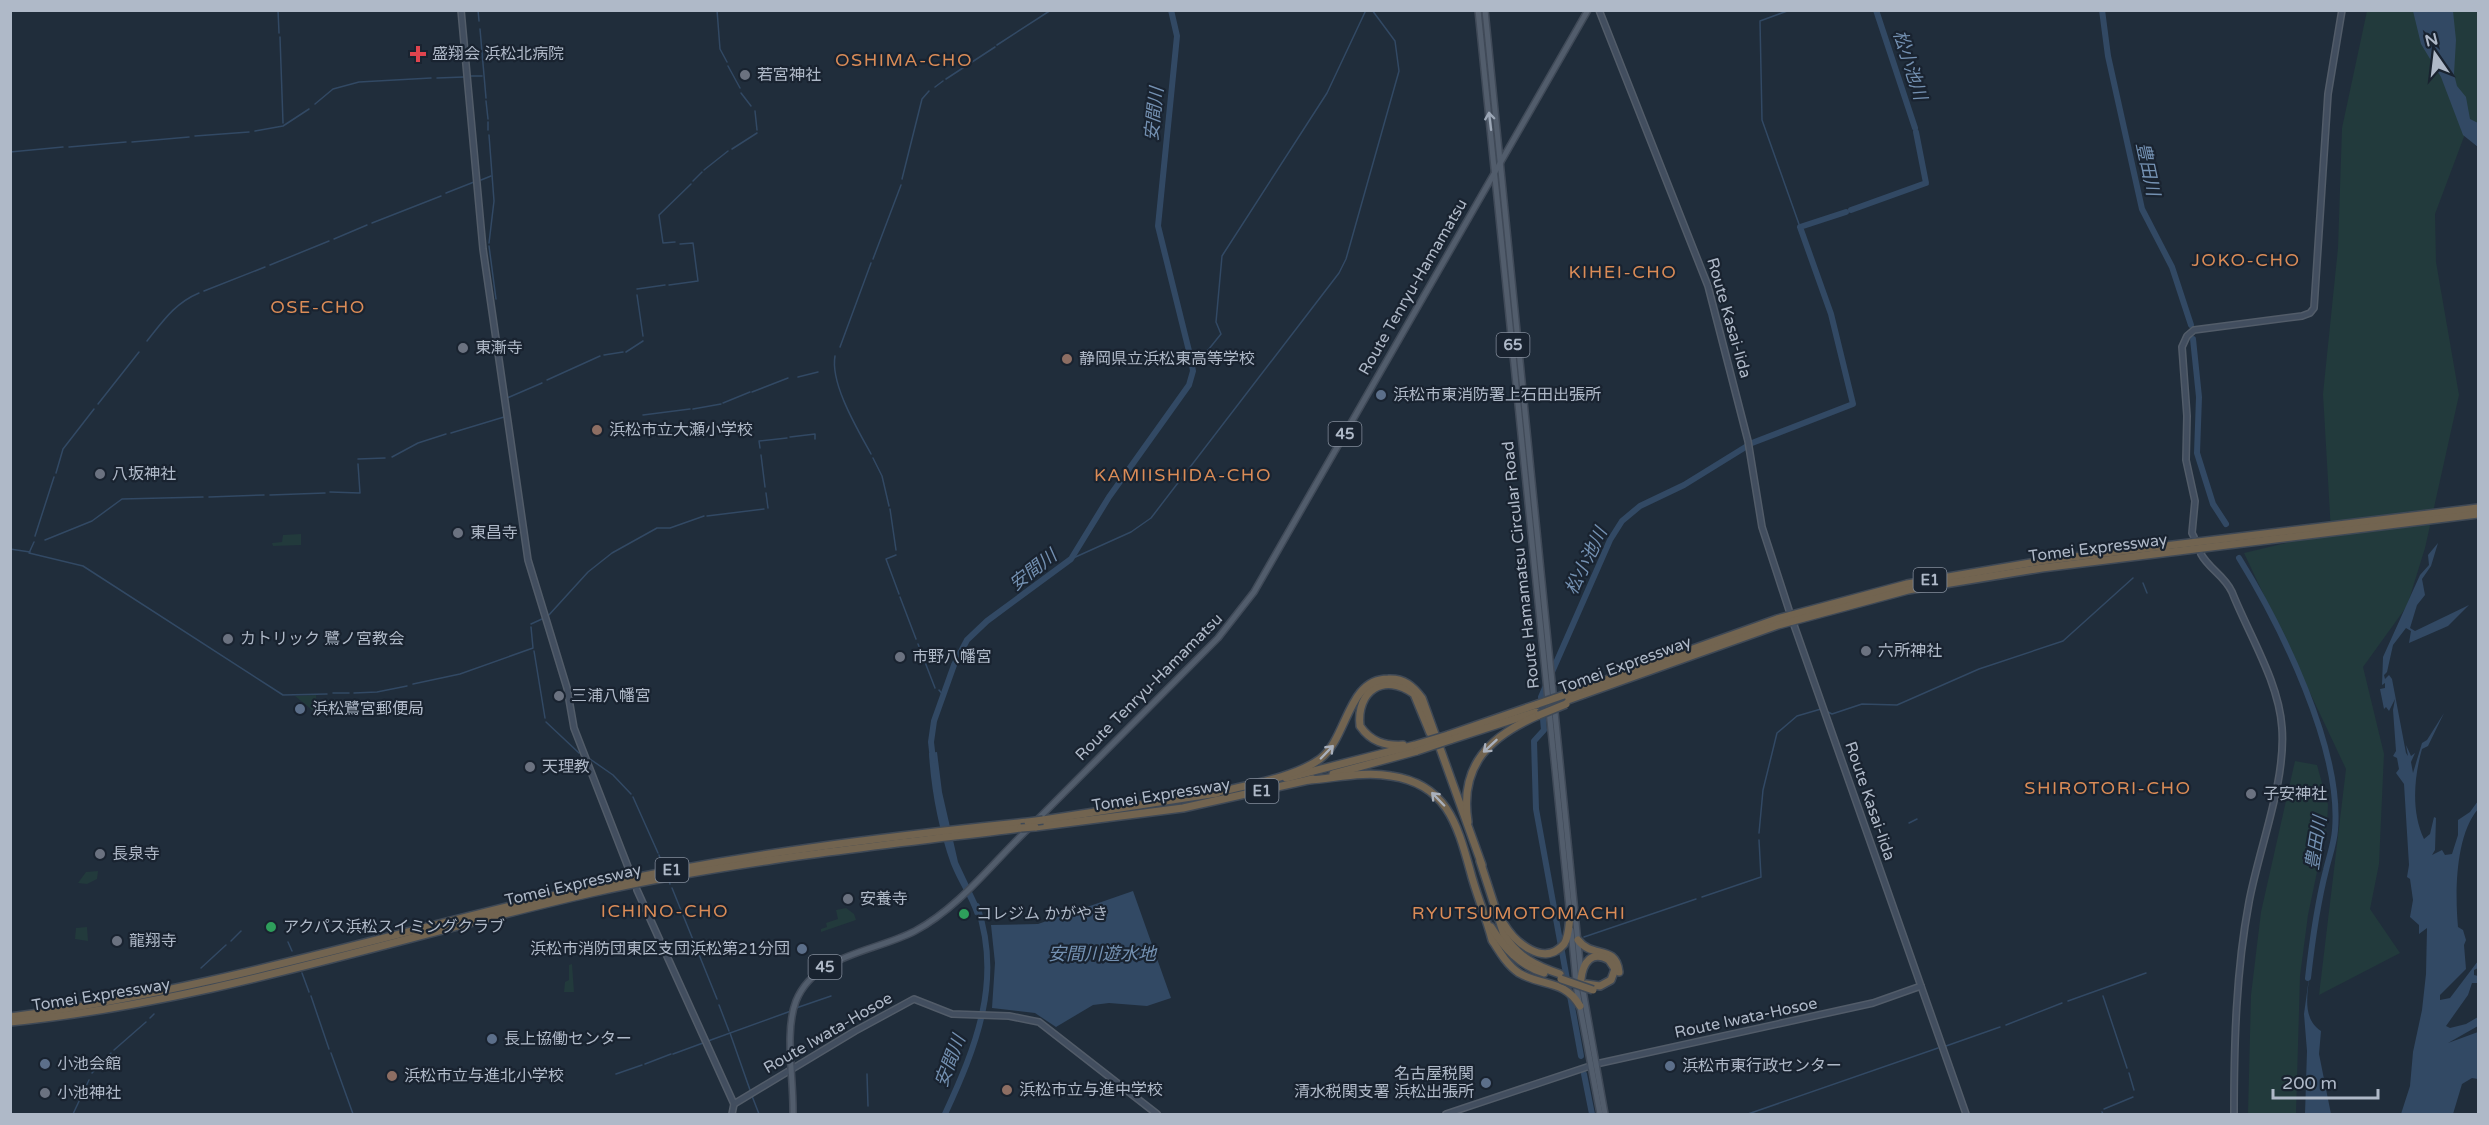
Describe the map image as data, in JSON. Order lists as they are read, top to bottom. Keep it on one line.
{"streets":{"highway":["Tomei Expressway","E1"],"main road":["Route Tenryu-Hamamatsu","Route Kasai-Iida","65","45","Route Hamamatsu Circular Road","Route Iwata-Hosoe"]},"crossings":[["Route Tenryu-Hamamatsu","Route Hamamatsu Circular Road"],["Route Tenryu-Hamamatsu","Route Iwata-Hosoe"],["Route Kasai-Iida","Route Iwata-Hosoe"],["Route Hamamatsu Circular Road","Route Iwata-Hosoe"]],"districts":["OSHIMA-CHO","JOKO-CHO","KIHEI-CHO","OSE-CHO","KAMIISHIDA-CHO","SHIROTORI-CHO","ICHINO-CHO","RYUTSUMOTOMACHI"],"water":["松小池川","安間川","豊田川","安間川遊水地"],"places":{"health":["盛翔会 浜松北病院"],"other":["若宮神社","東漸寺","静岡県立浜松東高等学校","浜松市東消防署上石田出張所","浜松市立大瀬小学校","八坂神社","東昌寺","カトリック 鷺ノ宮教会","六所神社","市野八幡宮","三浦八幡宮","浜松鷺宮郵便局","天理教","子安神社","長泉寺","安養寺","コレジム かがやき","アクパス浜松スイミングクラブ","龍翔寺","浜松市消防団東区支団浜松第21分団","長上協働センター","小池会館","浜松市東行政センター","浜松市立与進北小学校","名古屋税関 清水税関支署 浜松出張所","浜松市立与進中学校","小池神社"]},"scale_bar":"200 m","north":"top"}
